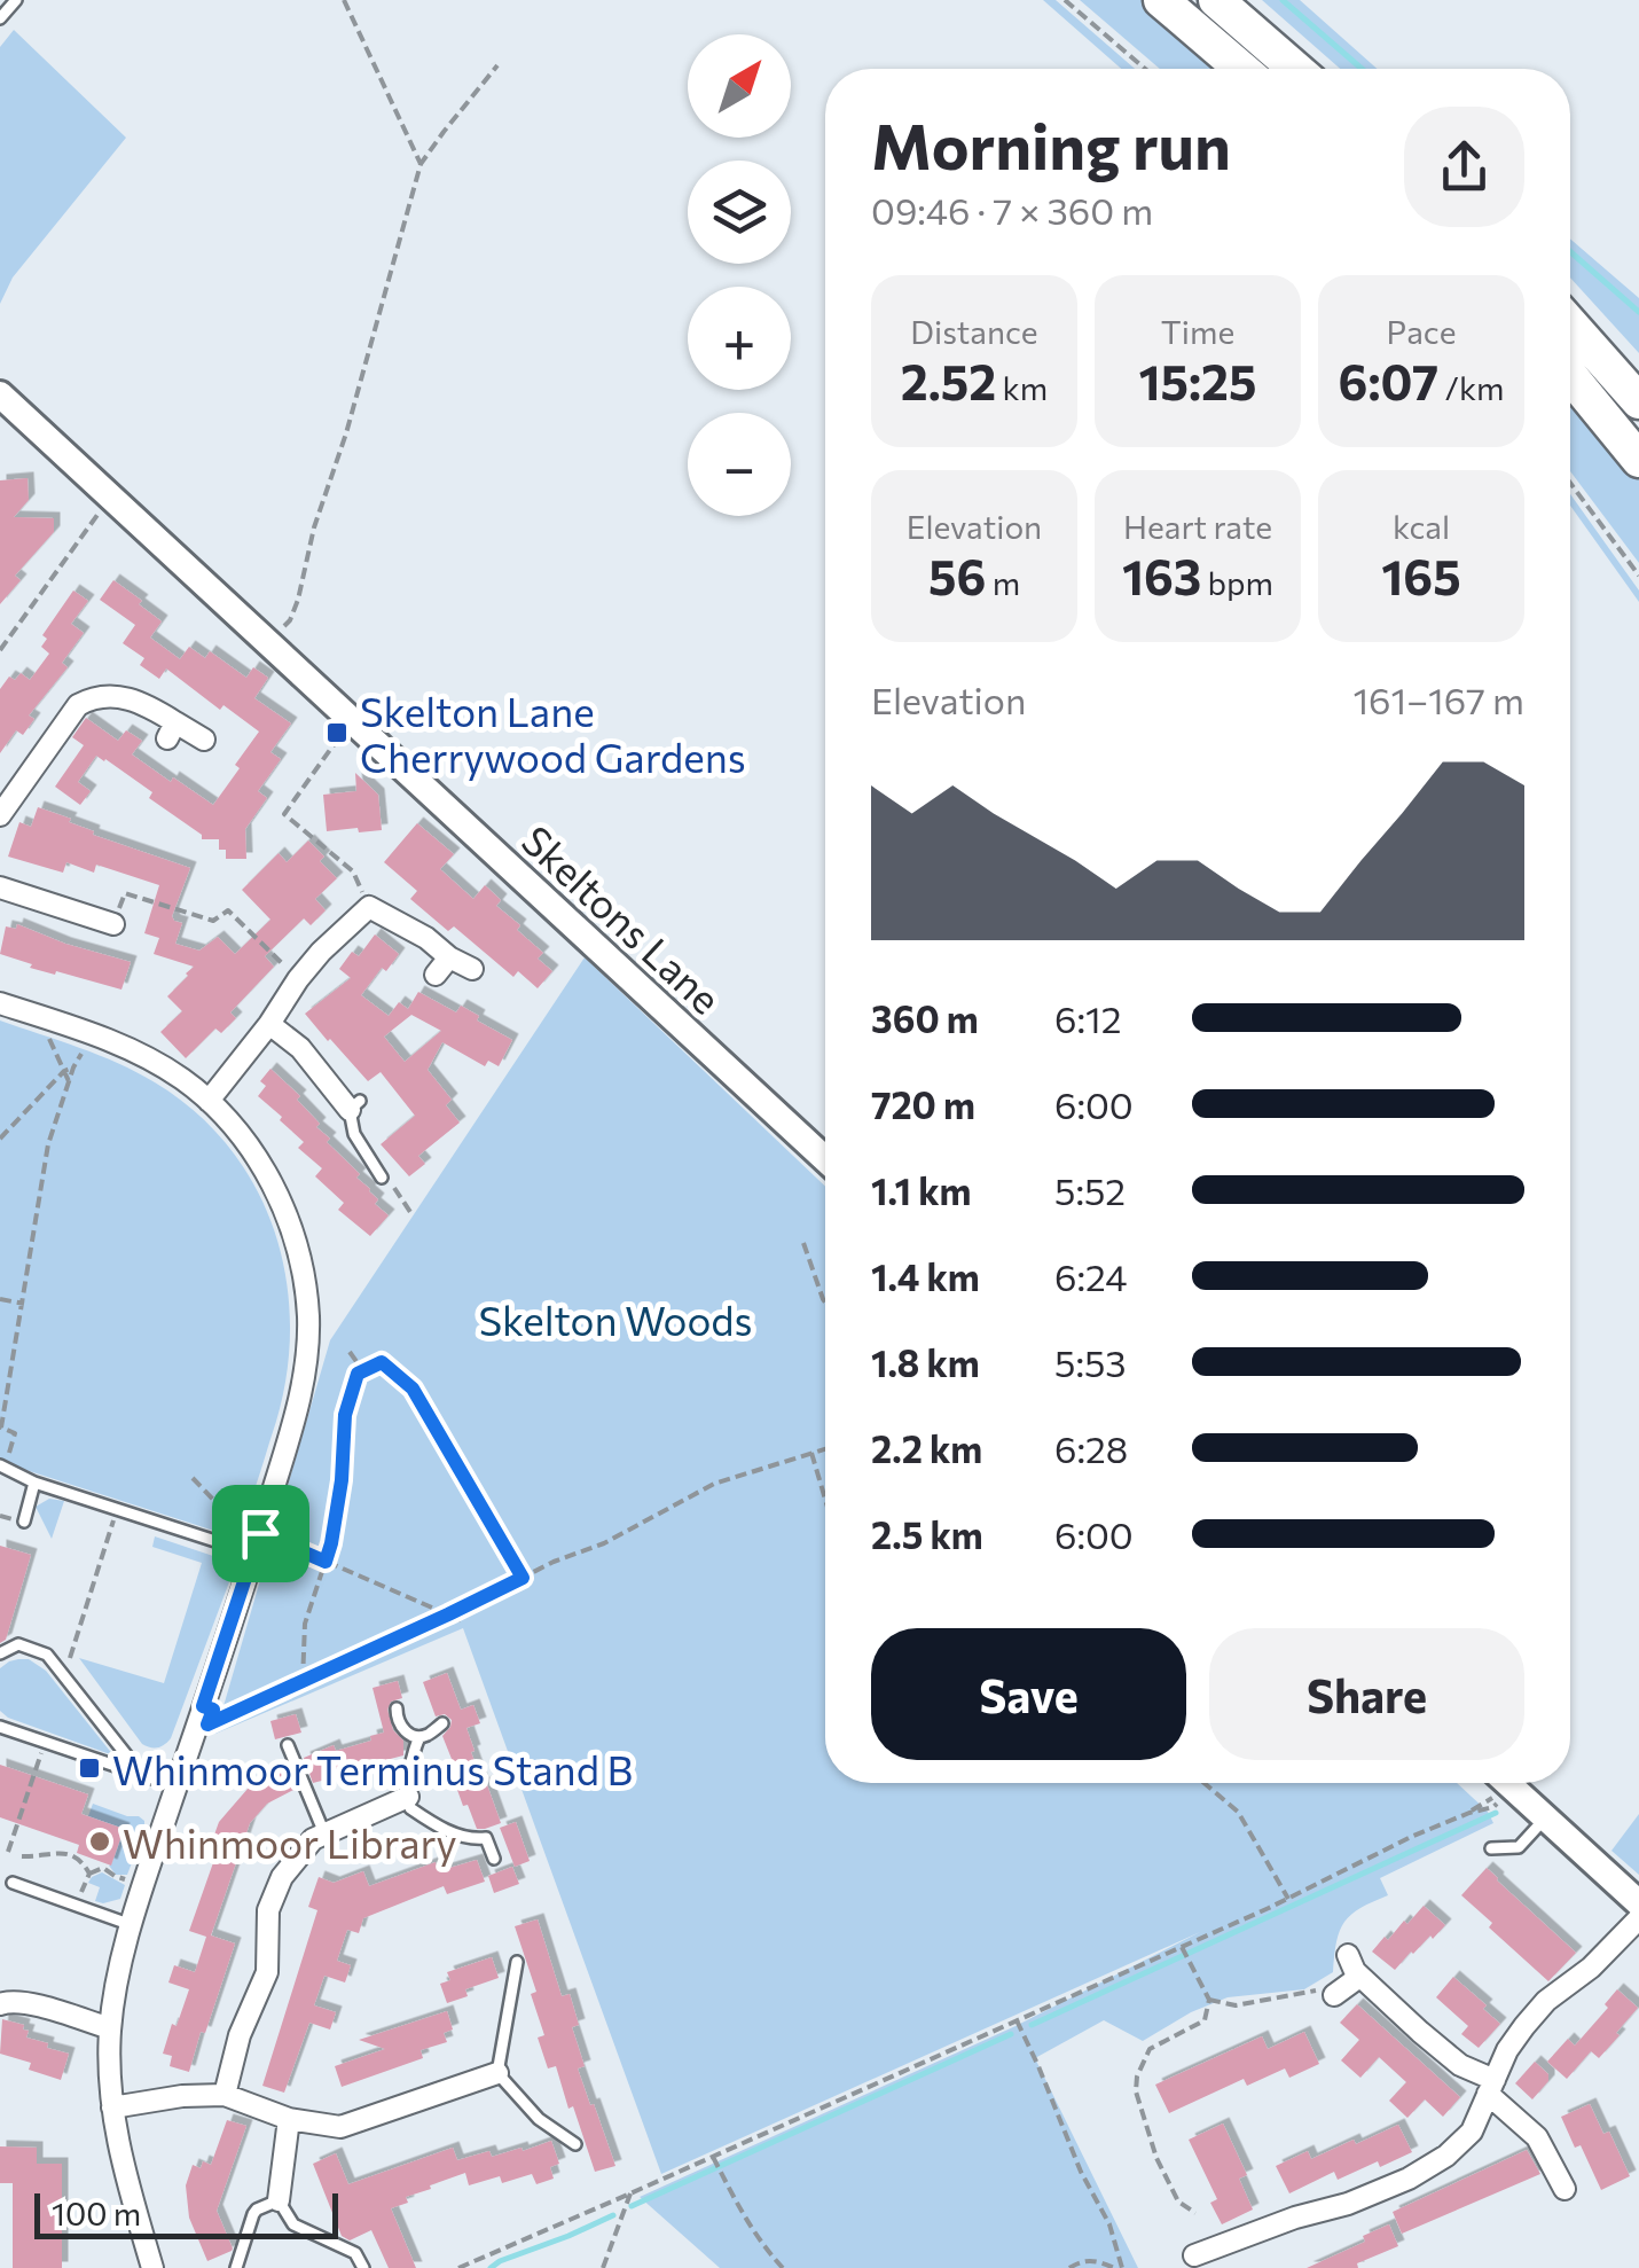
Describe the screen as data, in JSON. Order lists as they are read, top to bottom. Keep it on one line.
{"streets":{"street":["Skeltons Lane"]},"parks":["Skelton Woods"],"places":{"transit":["Skelton Lane Cherrywood Gardens","Whinmoor Terminus Stand B"],"other":["Whinmoor Library"]},"scale_bar":"100 m","north":"top right","page":{"map_buttons":["+","−"],"heading":["Morning run","09:46 · 7 × 360 m"],"stats":[["Distance","2.52 km"],["Time","15:25"],["Pace","6:07 /km"],["Elevation","56 m"],["Heart rate","163 bpm"],["kcal","165"]],"chart":["Elevation","161–167 m"],"list":[{"name":"360 m","note":"6:12"},{"name":"720 m","note":"6:00"},{"name":"1.1 km","note":"5:52"},{"name":"1.4 km","note":"6:24"},{"name":"1.8 km","note":"5:53"},{"name":"2.2 km","note":"6:28"},{"name":"2.5 km","note":"6:00"}],"buttons":["Save","Share"],"scale":"100 m"}}
